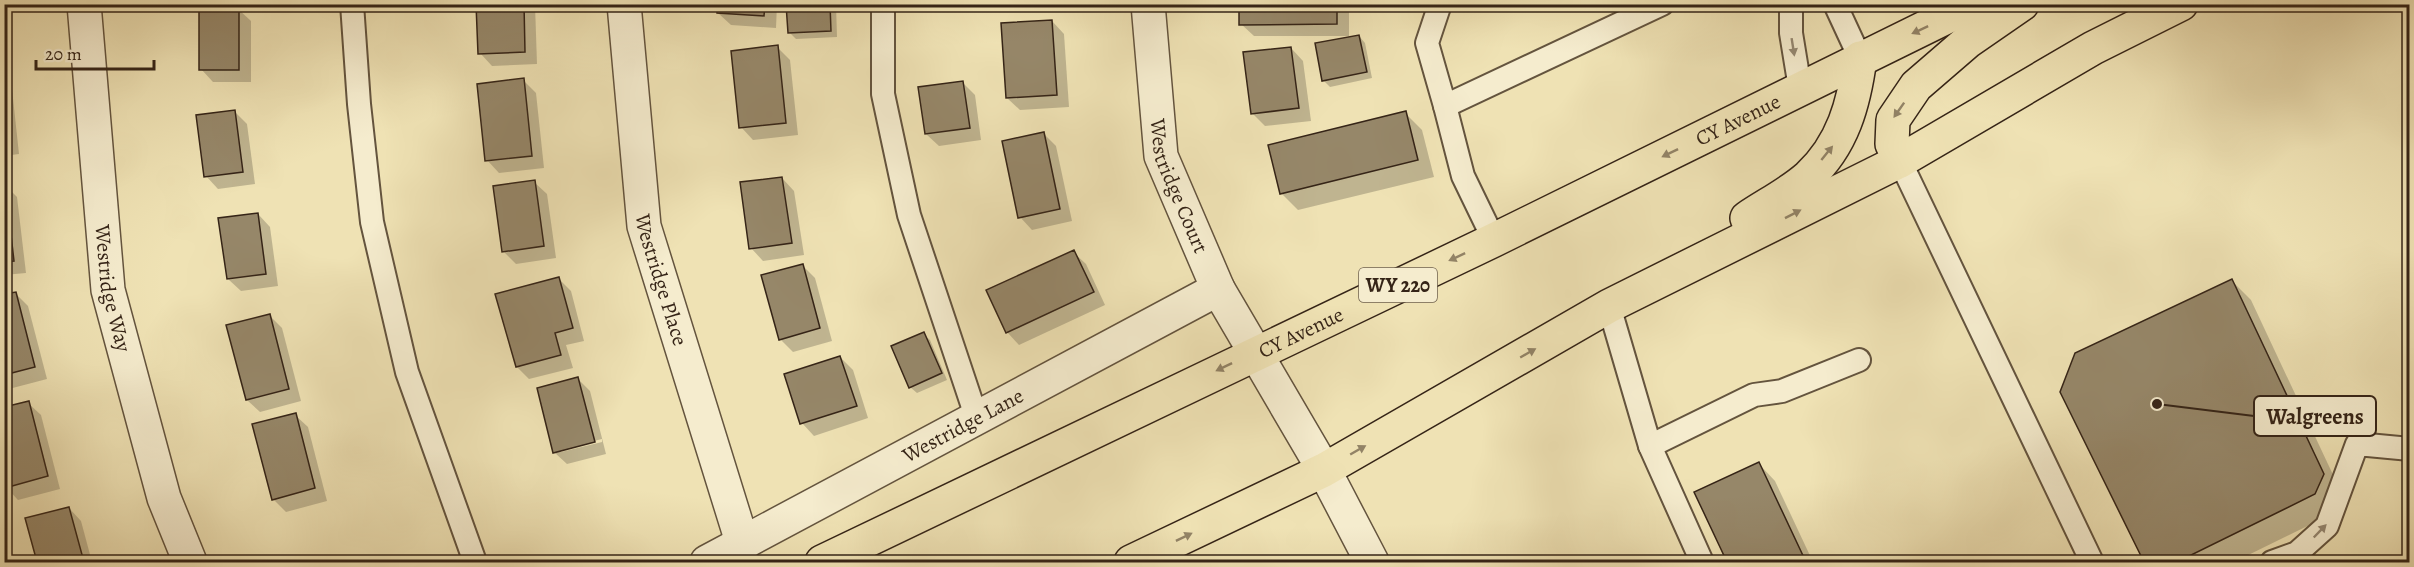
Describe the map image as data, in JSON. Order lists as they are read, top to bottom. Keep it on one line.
{"streets":{"main road":["CY Avenue","WY 220"],"street":["Westridge Court","Westridge Place","Westridge Way","Westridge Lane"]},"crossings":[["CY Avenue","Westridge Court"],["Westridge Court","Westridge Lane"],["Westridge Place","Westridge Lane"]],"places":["Walgreens"],"scale_bar":"20 m"}
